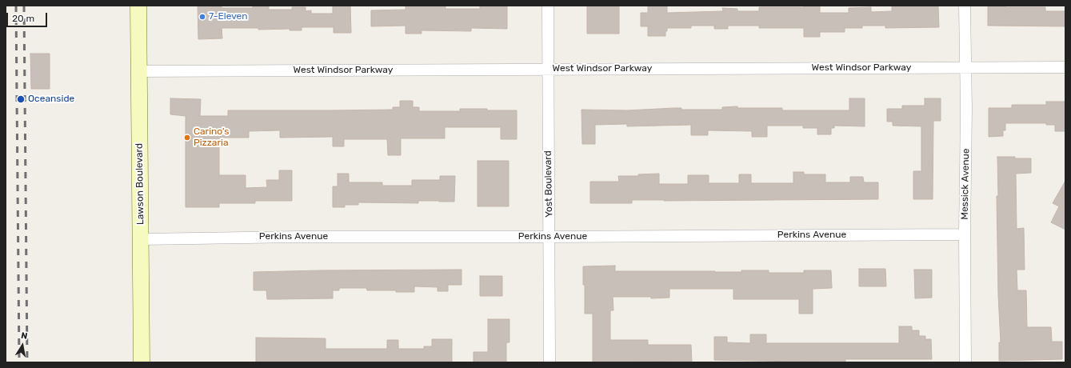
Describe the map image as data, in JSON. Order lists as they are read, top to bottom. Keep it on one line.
{"streets":{"main road":["Lawson Boulevard"],"street":["West Windsor Parkway","Yost Boulevard","Messick Avenue","Perkins Avenue"]},"crossings":[["West Windsor Parkway","Lawson Boulevard"],["West Windsor Parkway","Yost Boulevard"],["West Windsor Parkway","Messick Avenue"],["Lawson Boulevard","Perkins Avenue"],["Yost Boulevard","Perkins Avenue"],["Messick Avenue","Perkins Avenue"]],"places":["7-Eleven","Oceanside","Carino's Pizzaria"],"scale_bar":"20 m","north":"top"}
